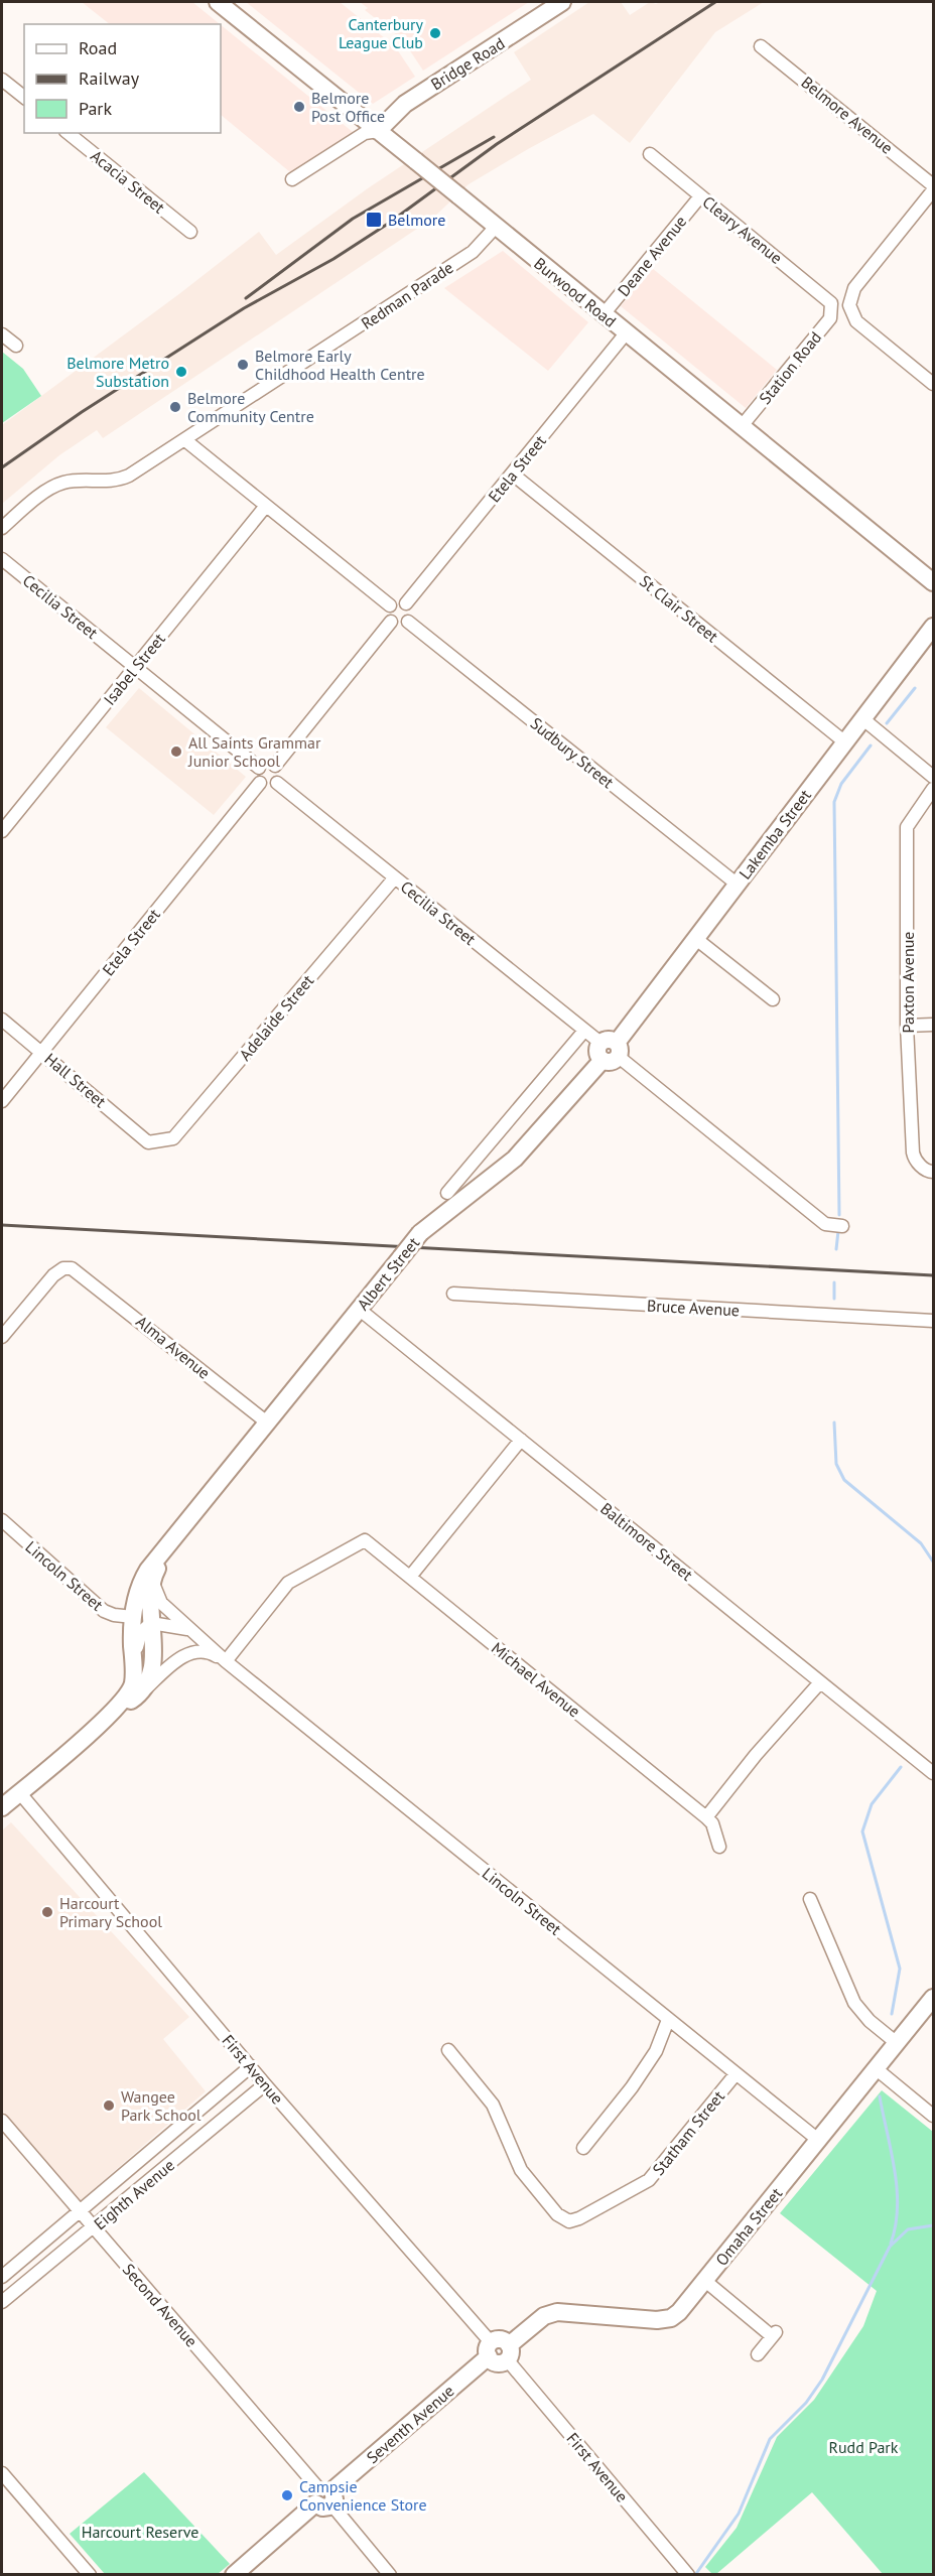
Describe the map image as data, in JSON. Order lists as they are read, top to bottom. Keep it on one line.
{"streets":{"main road":["Bridge Road","Burwood Road","Lakemba Street","Albert Street","Omaha Street","Seventh Avenue"],"street":["Belmore Avenue","Acacia Street","Cleary Avenue","Deane Avenue","Redman Parade","Station Road","Etela Street","Cecilia Street","St Clair Street","Isabel Street","Sudbury Street","Paxton Avenue","Adelaide Street","Hall Street","Bruce Avenue","Alma Avenue","Baltimore Street","Lincoln Street","Michael Avenue","First Avenue","Statham Street","Eighth Avenue","Second Avenue"]},"crossings":[["Bridge Road","Burwood Road"],["Cleary Avenue","Deane Avenue"],["Cleary Avenue","Station Road"],["Deane Avenue","Burwood Road"],["Burwood Road","Redman Parade"],["Burwood Road","Station Road"],["Burwood Road","Etela Street"],["Etela Street","Cecilia Street"],["Etela Street","St Clair Street"],["Etela Street","Sudbury Street"],["Etela Street","Hall Street"],["Cecilia Street","Isabel Street"],["Cecilia Street","Lakemba Street"],["Cecilia Street","Adelaide Street"],["Cecilia Street","Albert Street"],["St Clair Street","Lakemba Street"],["Sudbury Street","Lakemba Street"],["Lakemba Street","Albert Street"],["Adelaide Street","Hall Street"],["Albert Street","Alma Avenue"],["Albert Street","Baltimore Street"],["Albert Street","Lincoln Street"],["Lincoln Street","Michael Avenue"],["Lincoln Street","Statham Street"],["Lincoln Street","Omaha Street"],["First Avenue","Eighth Avenue"],["First Avenue","Omaha Street"],["First Avenue","Seventh Avenue"],["Eighth Avenue","Second Avenue"],["Second Avenue","Seventh Avenue"]],"parks":["Rudd Park","Harcourt Reserve"],"places":{"other":["Canterbury League Club","Belmore Post Office","Belmore Early Childhood Health Centre","Belmore Metro Substation","Belmore Community Centre","All Saints Grammar Junior School","Harcourt Primary School","Wangee Park School","Campsie Convenience Store"],"transit":["Belmore"]},"legend":["Road","Railway","Park"]}
